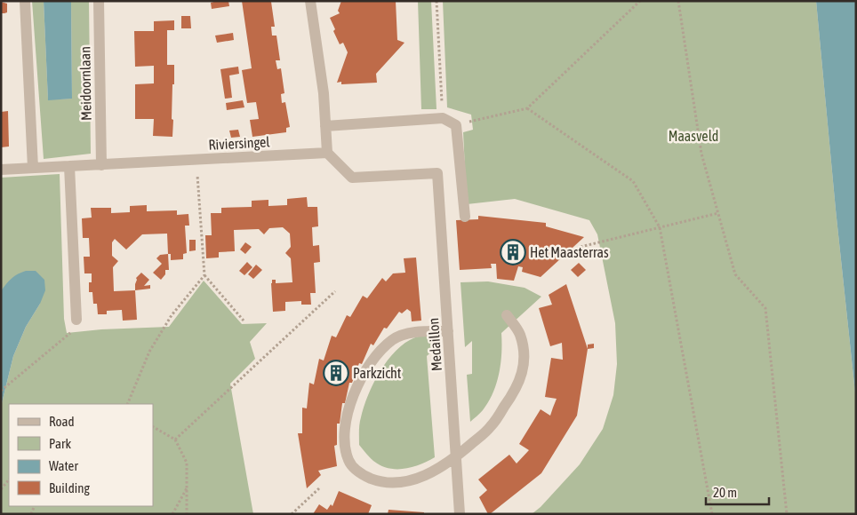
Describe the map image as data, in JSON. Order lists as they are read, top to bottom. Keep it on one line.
{"streets":{"street":["Meidoornlaan","Riviersingel","Medaillon"]},"crossings":[["Meidoornlaan","Riviersingel"],["Riviersingel","Medaillon"]],"parks":["Maasveld"],"places":{"building":["Het Maasterras","Parkzicht"]},"legend":["Road","Park","Water","Building"],"scale_bar":"20 m"}
